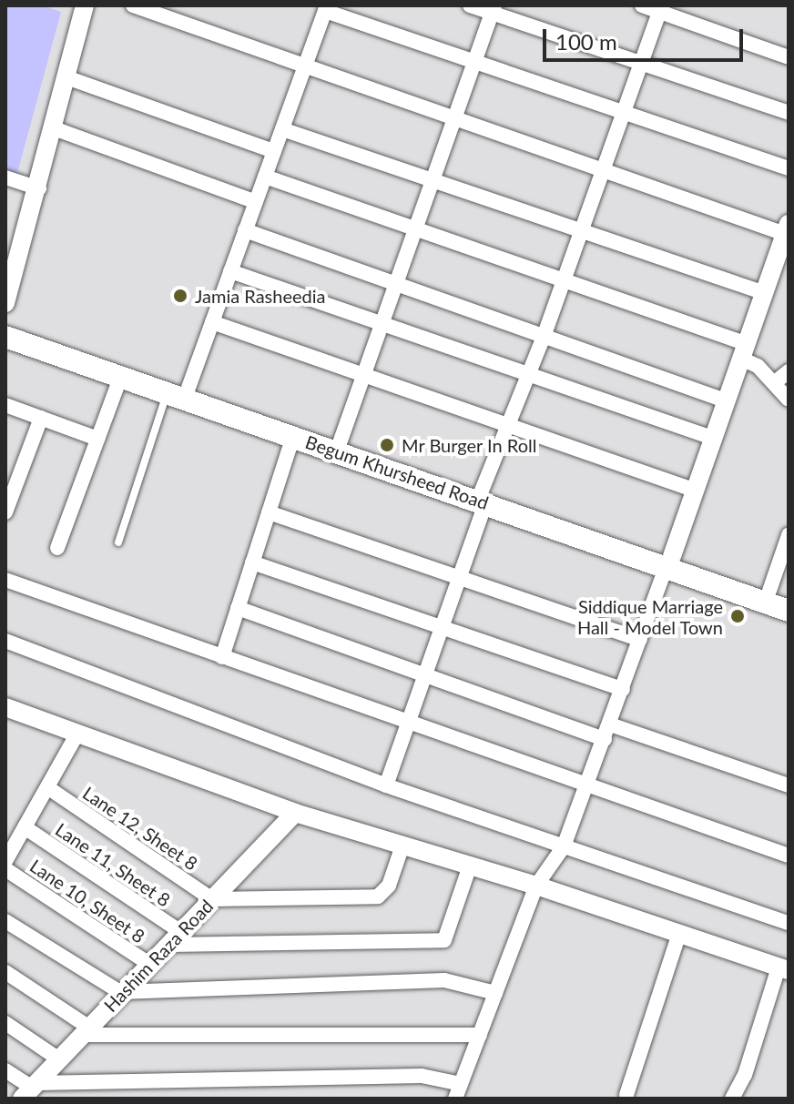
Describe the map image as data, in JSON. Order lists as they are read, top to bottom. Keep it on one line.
{"streets":{"main road":["Begum Khursheed Road"],"street":["Lane 12, Sheet 8","Lane 11, Sheet 8","Lane 10, Sheet 8","Hashim Raza Road"]},"crossings":[["Lane 12, Sheet 8","Hashim Raza Road"],["Lane 11, Sheet 8","Hashim Raza Road"],["Lane 10, Sheet 8","Hashim Raza Road"]],"places":["Jamia Rasheedia","Mr Burger In Roll","Siddique Marriage Hall - Model Town"],"scale_bar":"100 m"}
